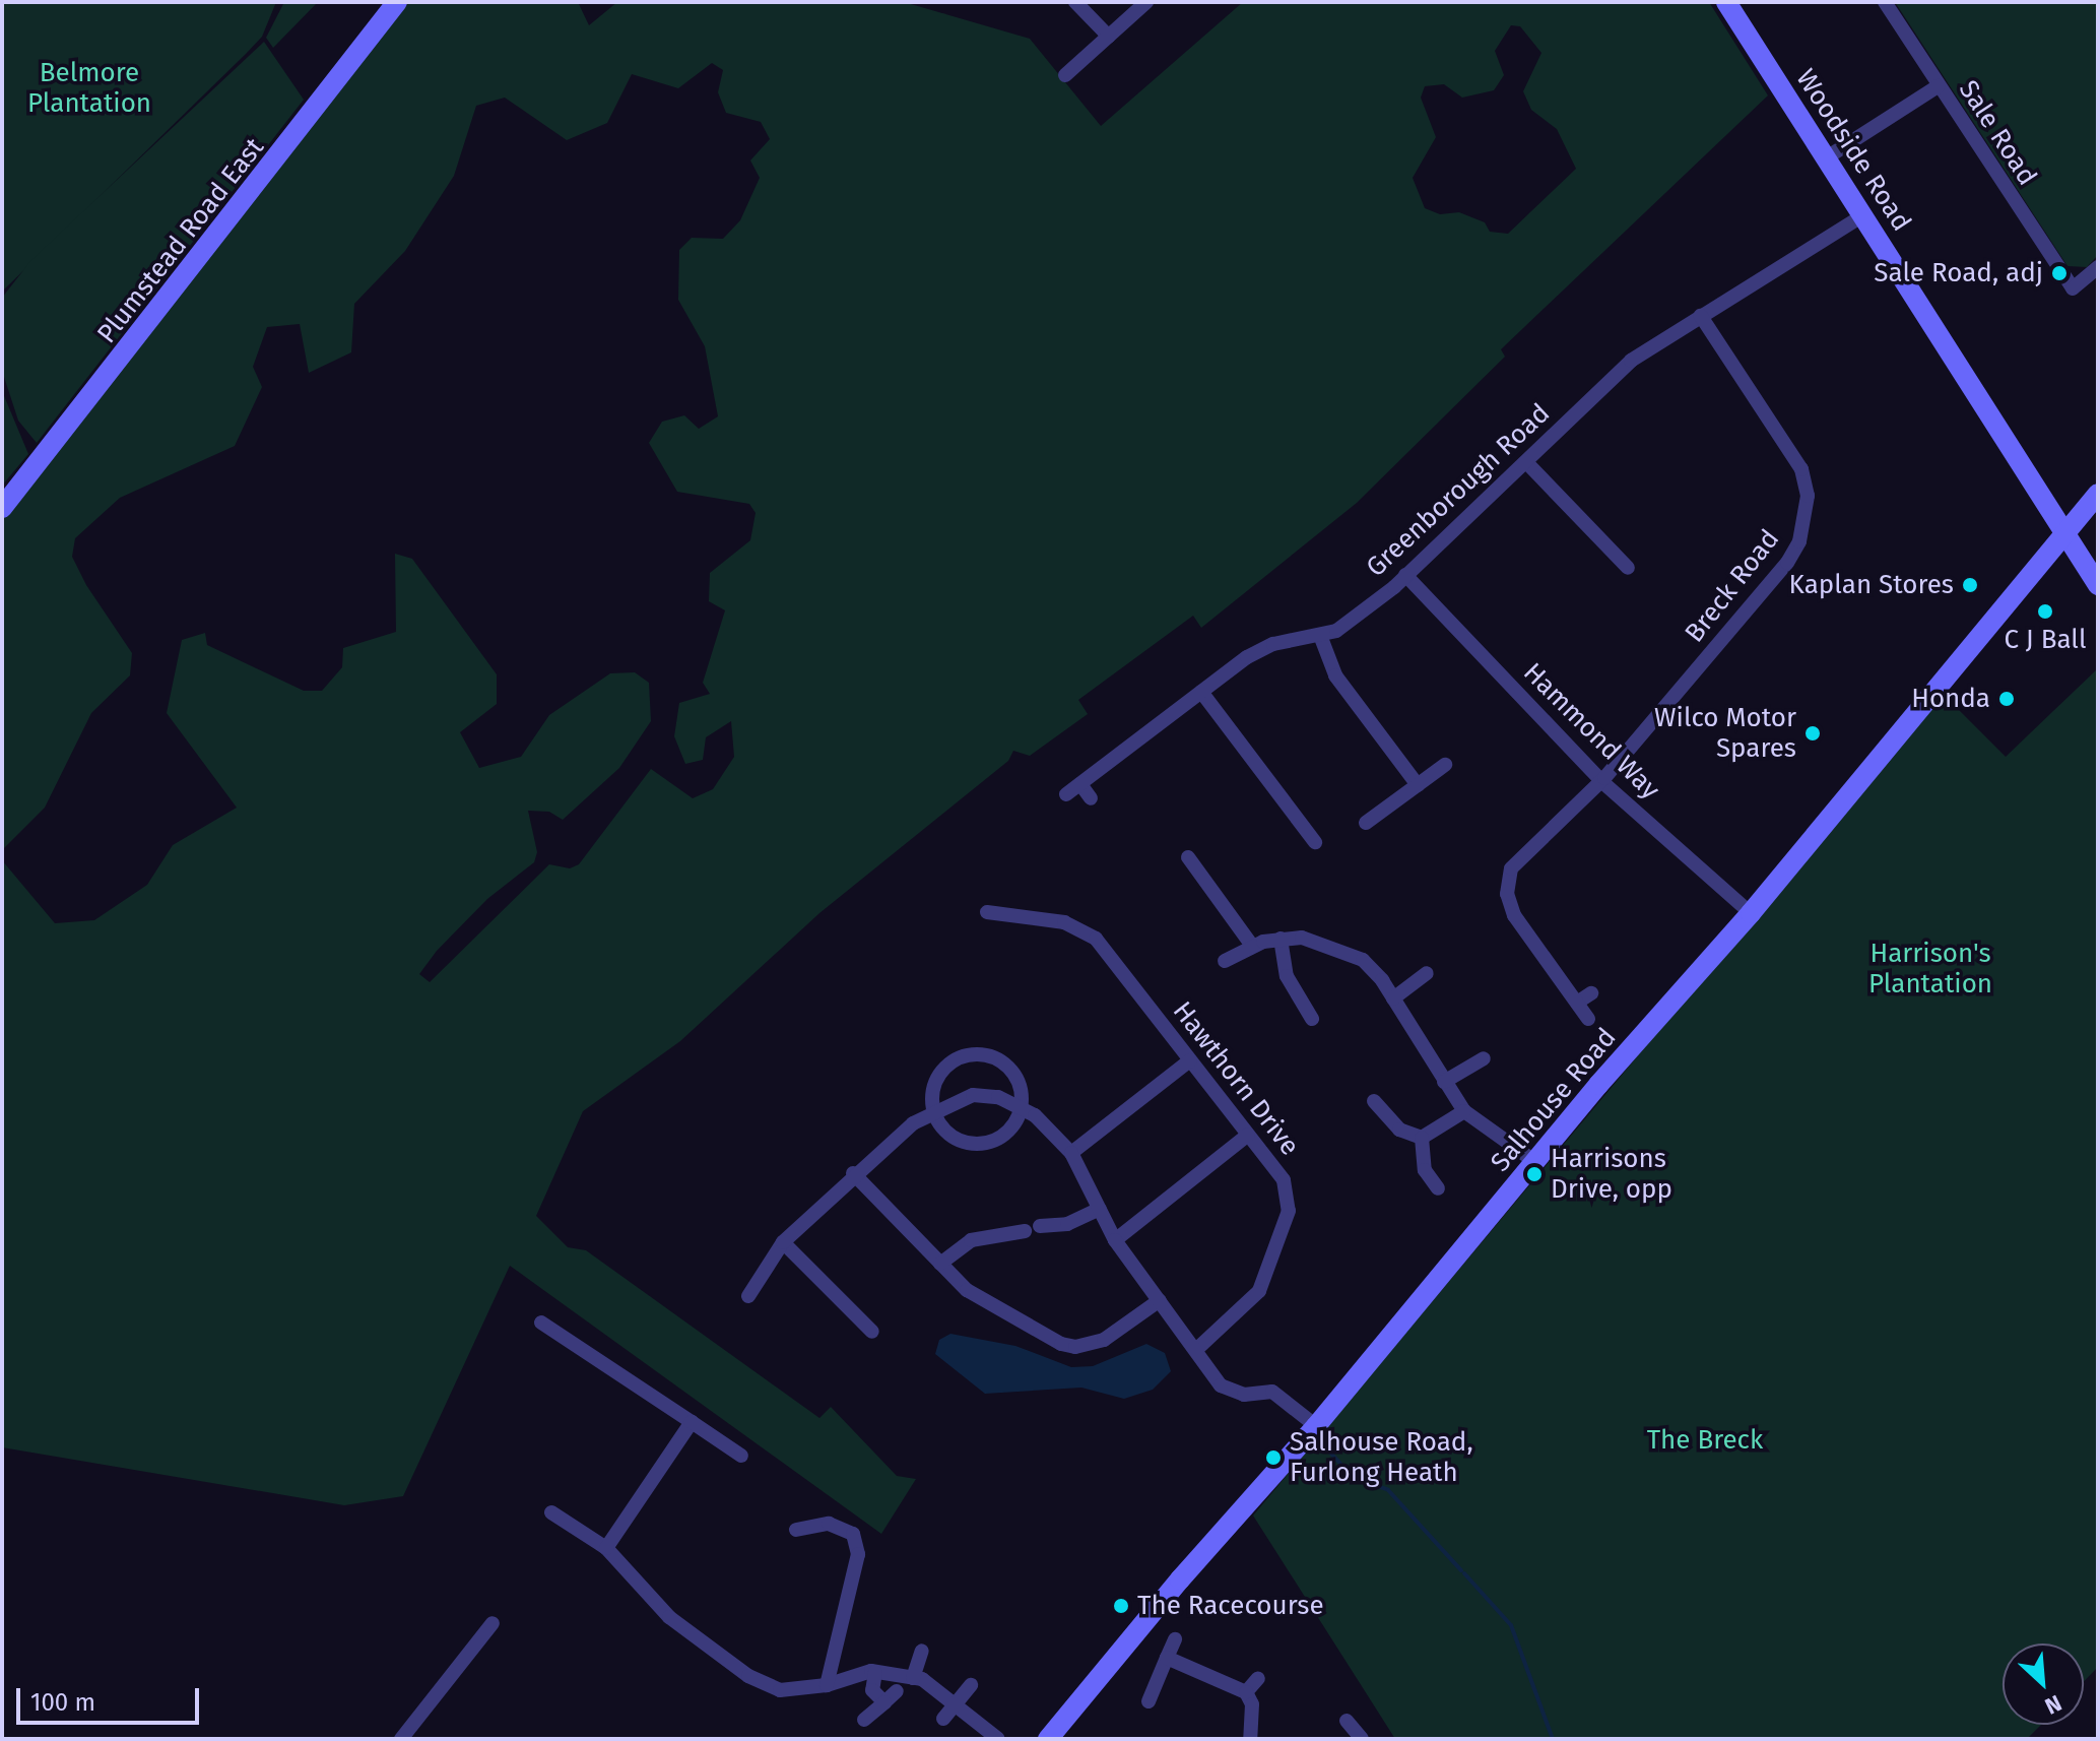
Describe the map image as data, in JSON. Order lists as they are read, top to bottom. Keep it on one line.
{"streets":{"street":["Sale Road","Woodside Road","Plumstead Road East","Greenborough Road","Breck Road","Hammond Way","Hawthorn Drive","Salhouse Road"]},"crossings":[["Woodside Road","Greenborough Road"],["Woodside Road","Salhouse Road"],["Greenborough Road","Breck Road"],["Greenborough Road","Hammond Way"],["Breck Road","Hammond Way"],["Hammond Way","Salhouse Road"]],"parks":["Belmore Plantation","Harrison's Plantation","The Breck"],"places":["Sale Road, adj","Kaplan Stores","C J Ball","Honda","Wilco Motor Spares","Harrisons Drive, opp","Salhouse Road, Furlong Heath","The Racecourse"],"scale_bar":"100 m","north":"bottom right"}
